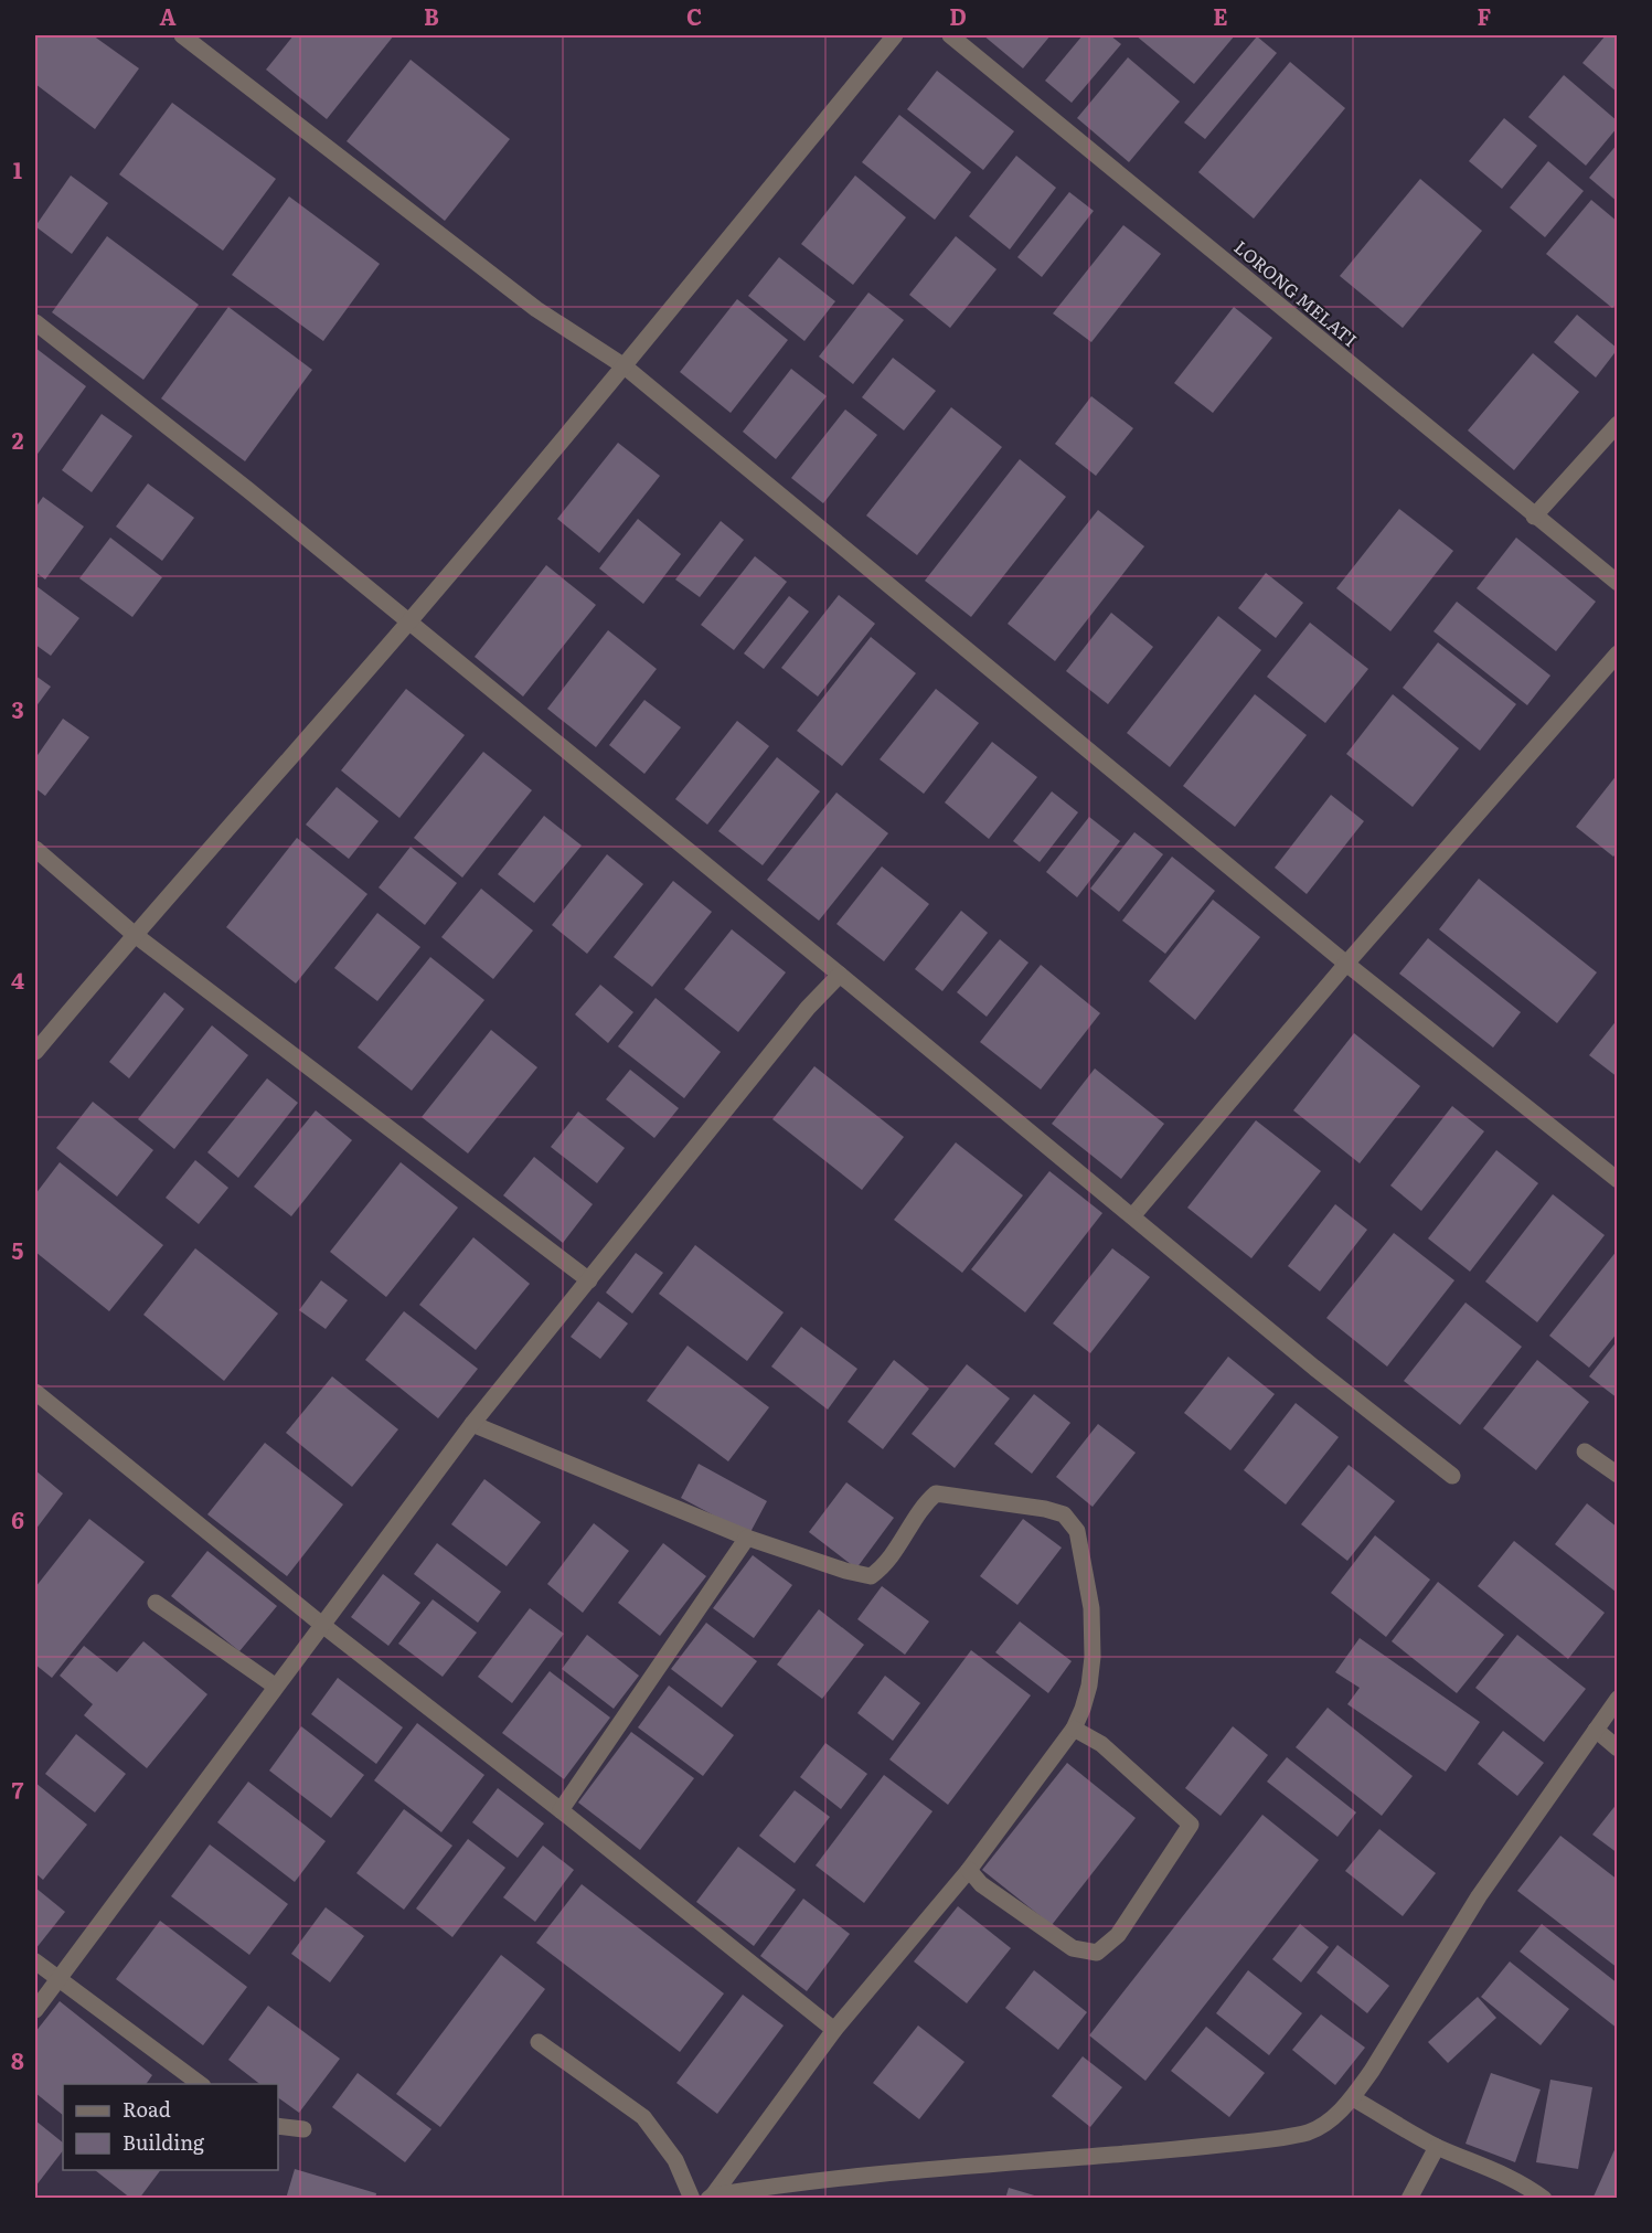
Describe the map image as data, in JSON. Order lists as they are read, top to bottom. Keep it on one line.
{"streets":{"street":["LORONG MELATI"]},"legend":["Road","Building"],"grid":{"columns":["A","B","C","D","E","F"],"rows":["1","2","3","4","5","6","7","8"]}}
